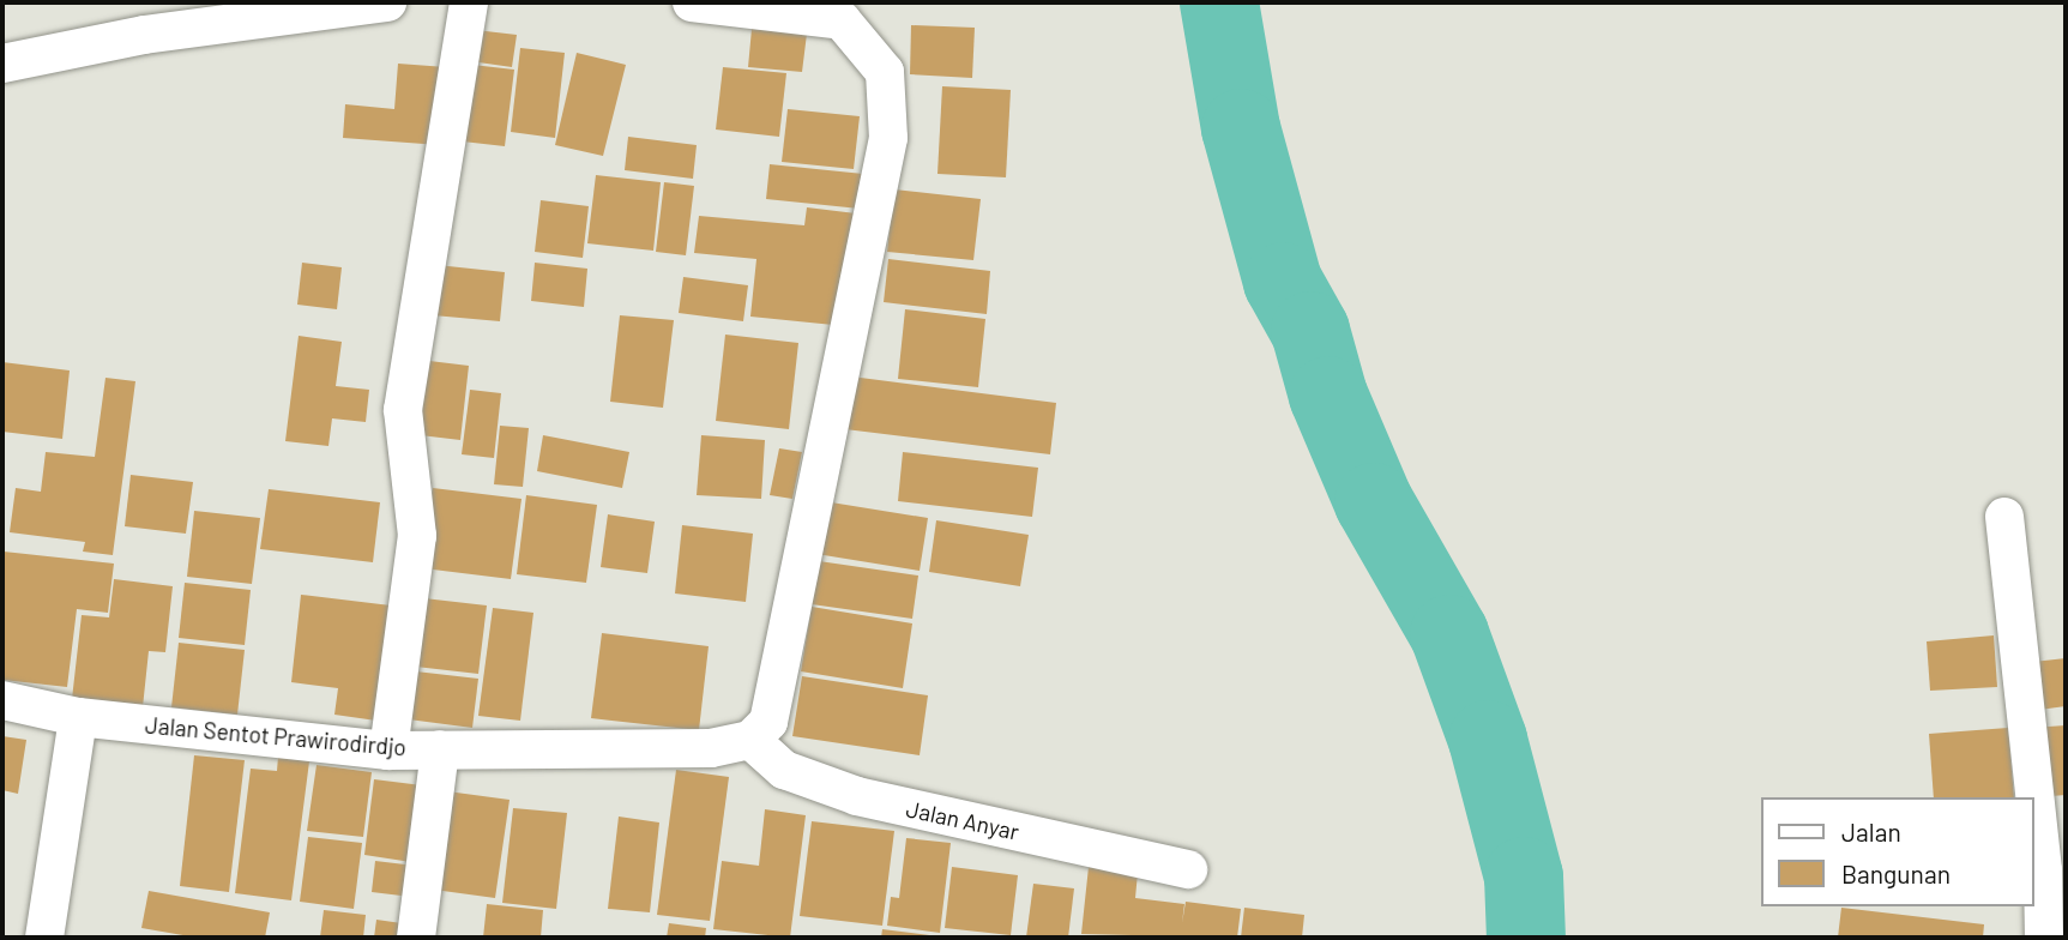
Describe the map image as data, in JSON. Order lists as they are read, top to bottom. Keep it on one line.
{"streets":{"street":["Jalan Sentot Prawirodirdjo","Jalan Anyar"]},"crossings":[["Jalan Sentot Prawirodirdjo","Jalan Anyar"]],"legend":["Jalan","Bangunan"]}
